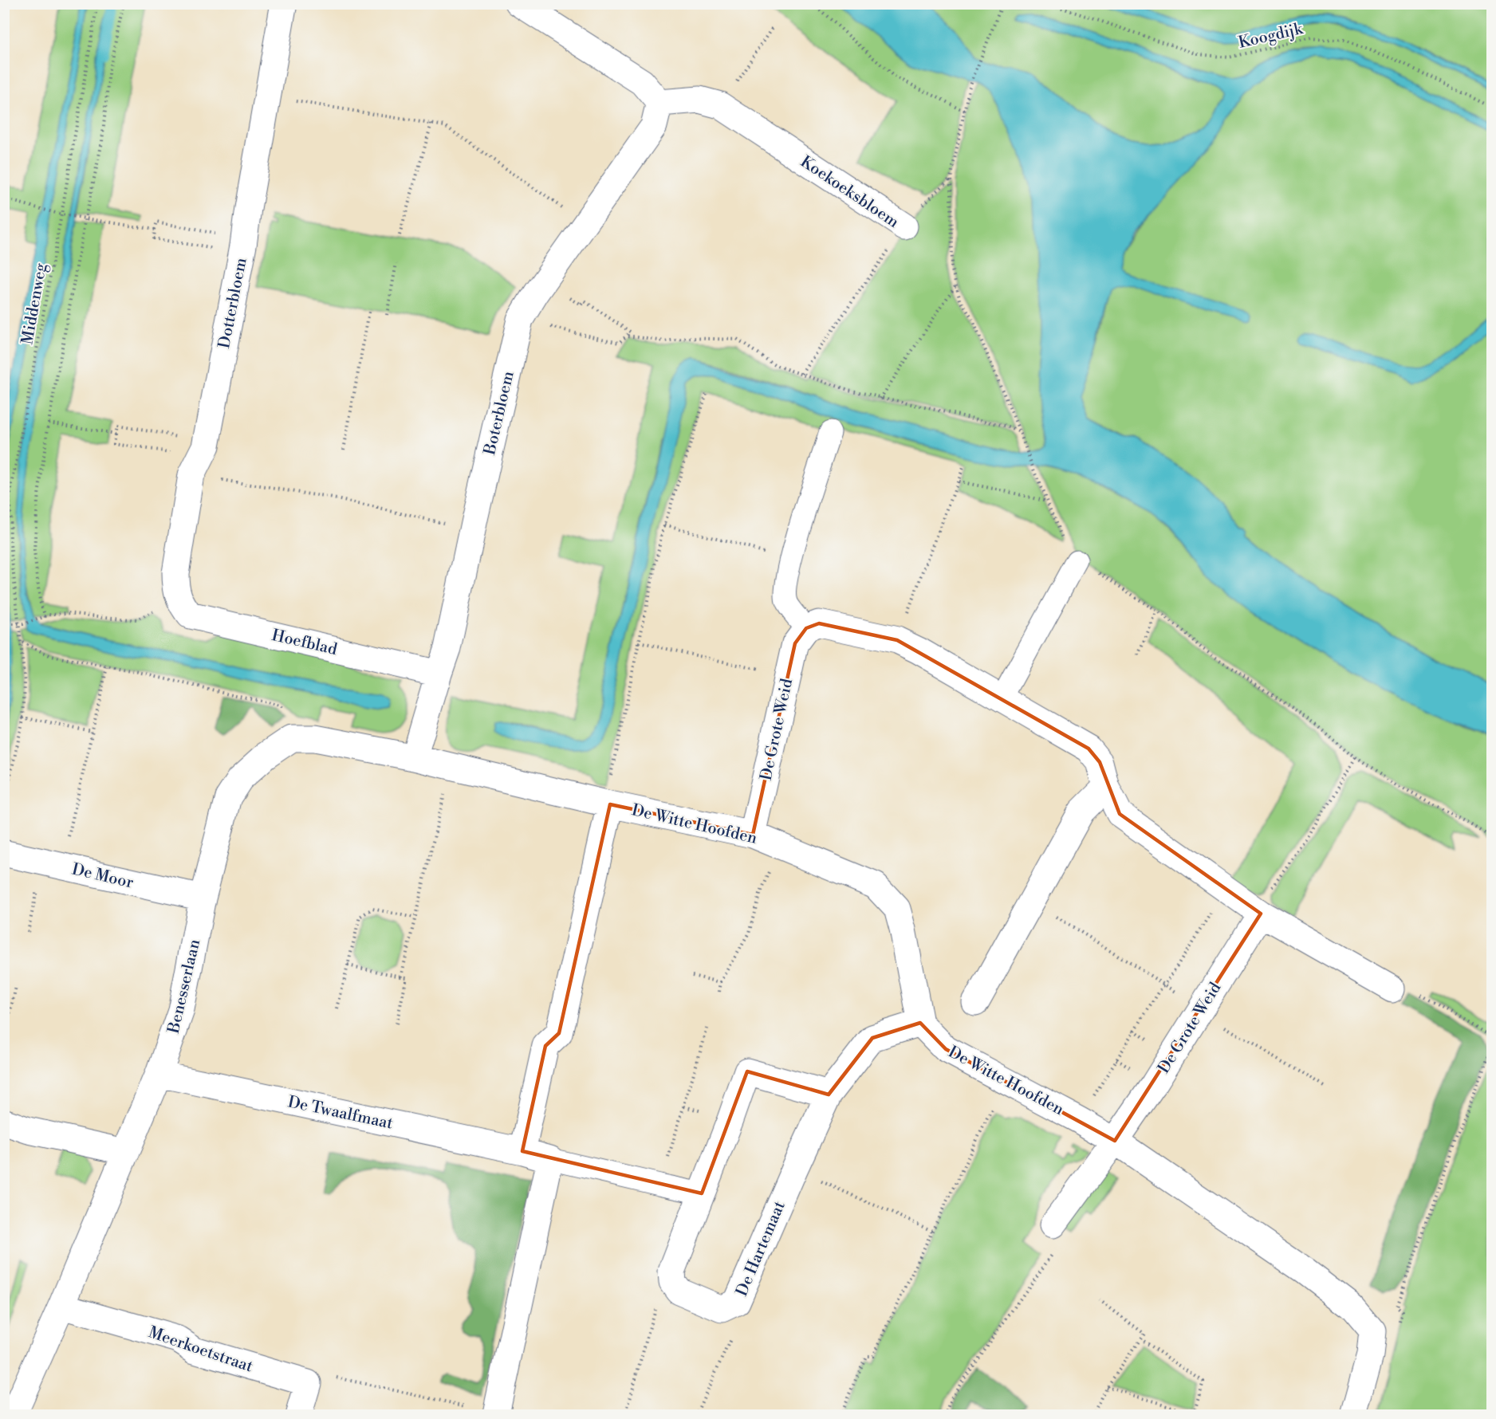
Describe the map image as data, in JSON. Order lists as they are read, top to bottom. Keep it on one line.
{"streets":{"street":["Koekoeksbloem","Dotterbloem","Boterbloem","Hoefblad","De Grote Weid","De Witte Hoofden","De Moor","Benesserlaan","De Twaalfmaat","De Hartemaat","Meerkoetstraat"],"path":["Koogdijk","Middenweg"]},"crossings":[["Koekoeksbloem","Boterbloem"],["Dotterbloem","Hoefblad"],["Boterbloem","Hoefblad"],["Boterbloem","De Witte Hoofden"],["De Grote Weid","De Witte Hoofden"],["De Witte Hoofden","De Hartemaat"],["De Moor","Benesserlaan"],["Benesserlaan","De Twaalfmaat"],["Benesserlaan","Meerkoetstraat"]]}
